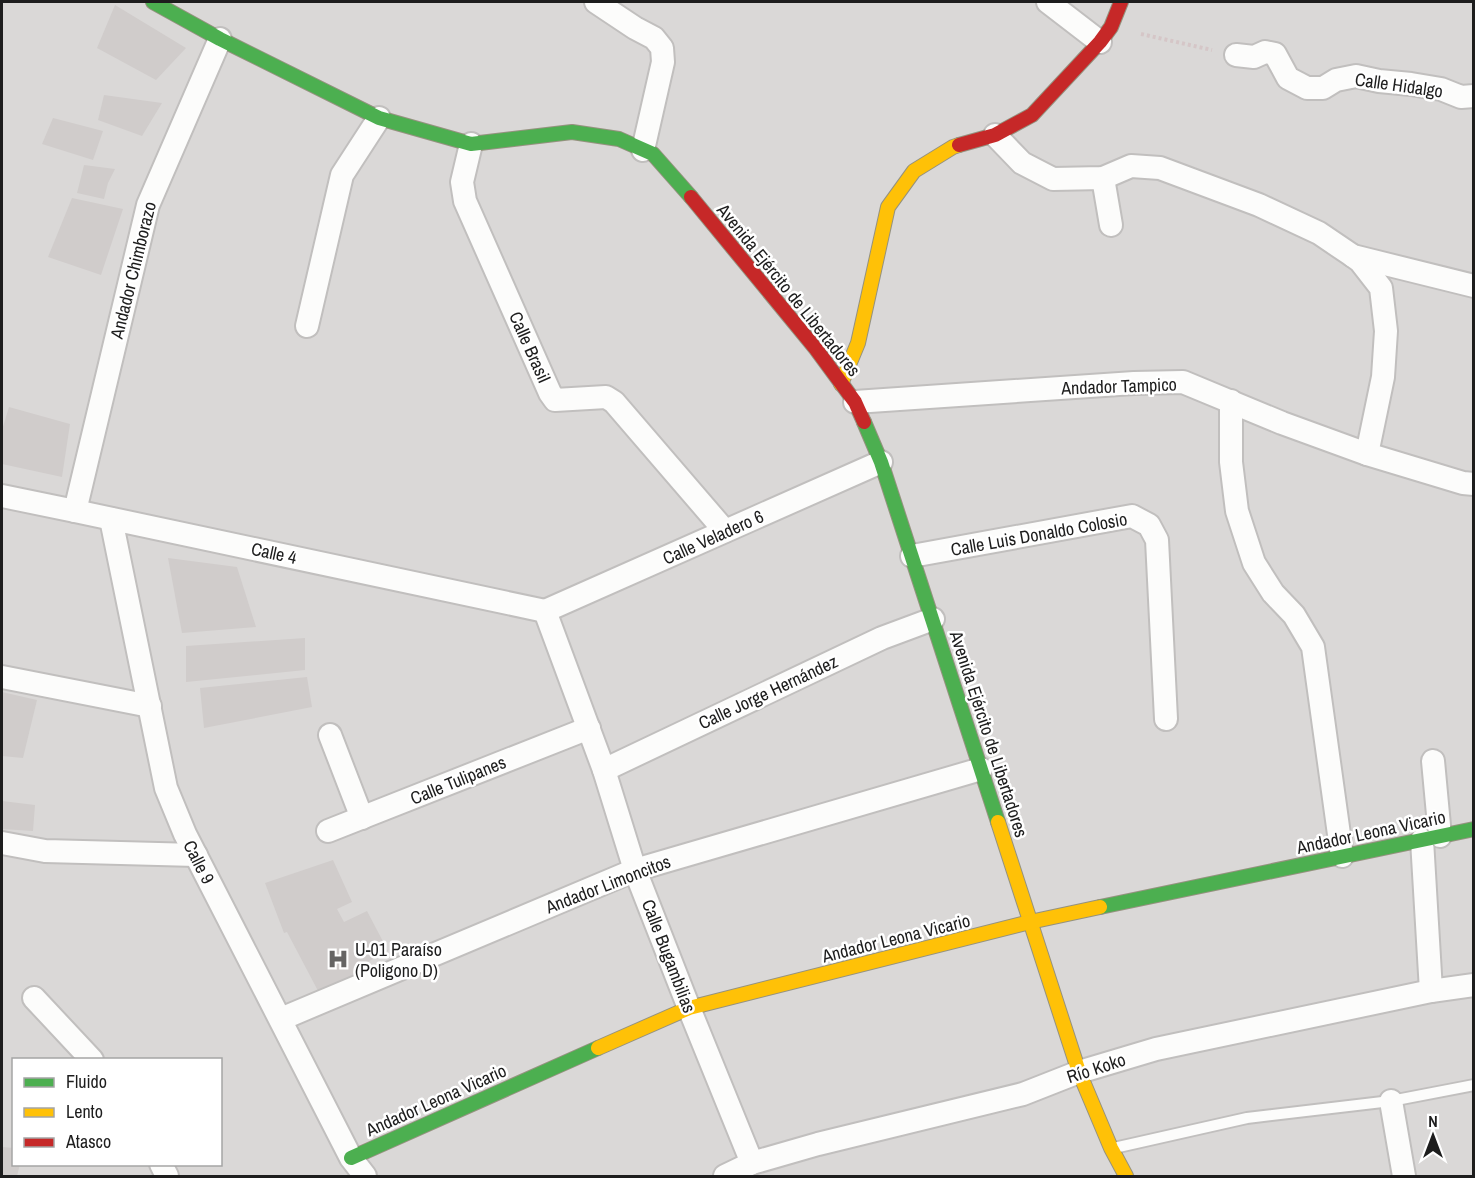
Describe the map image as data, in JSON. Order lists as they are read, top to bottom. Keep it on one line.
{"streets":{"main road":["Avenida Ejército de Libertadores","Andador Leona Vicario"],"street":["Calle Hidalgo","Andador Chimborazo","Calle Brasil","Andador Tampico","Calle Luis Donaldo Colosio","Calle Veladero 6","Calle 4","Calle Jorge Hernández","Calle Tulipanes","Calle 9","Andador Limoncitos","Calle Bugambilias","Río Koko"]},"crossings":[["Andador Chimborazo","Avenida Ejército de Libertadores"],["Andador Chimborazo","Calle 4"],["Avenida Ejército de Libertadores","Calle Brasil"],["Avenida Ejército de Libertadores","Andador Tampico"],["Avenida Ejército de Libertadores","Calle Luis Donaldo Colosio"],["Avenida Ejército de Libertadores","Calle Veladero 6"],["Avenida Ejército de Libertadores","Calle Jorge Hernández"],["Avenida Ejército de Libertadores","Andador Leona Vicario"],["Avenida Ejército de Libertadores","Andador Limoncitos"],["Avenida Ejército de Libertadores","Río Koko"],["Calle Brasil","Calle Veladero 6"],["Calle Veladero 6","Calle 4"],["Calle Veladero 6","Calle Bugambilias"],["Calle 4","Calle 9"],["Calle 4","Calle Bugambilias"],["Calle Jorge Hernández","Calle Bugambilias"],["Calle Tulipanes","Calle Bugambilias"],["Andador Leona Vicario","Calle 9"],["Andador Leona Vicario","Calle Bugambilias"],["Calle 9","Andador Limoncitos"],["Andador Limoncitos","Calle Bugambilias"],["Calle Bugambilias","Río Koko"]],"places":{"hospital":["U-01 Paraíso (Poligono D)"]},"legend":["Fluido","Lento","Atasco"],"north":"top"}
